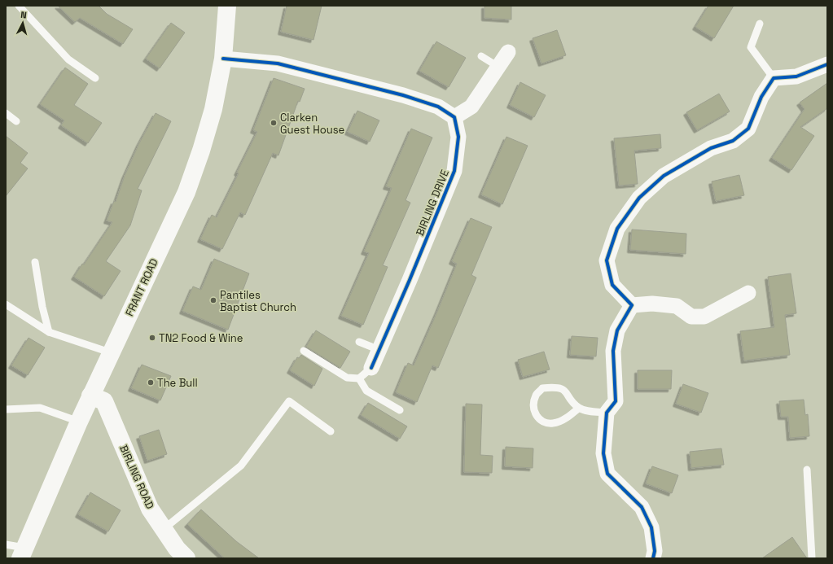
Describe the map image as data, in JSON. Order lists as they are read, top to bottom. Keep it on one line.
{"streets":{"main road":["FRANT ROAD","BIRLING ROAD"],"street":["BIRLING DRIVE"]},"crossings":[["FRANT ROAD","BIRLING ROAD"]],"places":["Clarken Guest House","Pantiles Baptist Church","TN2 Food & Wine","The Bull"],"north":"top"}
